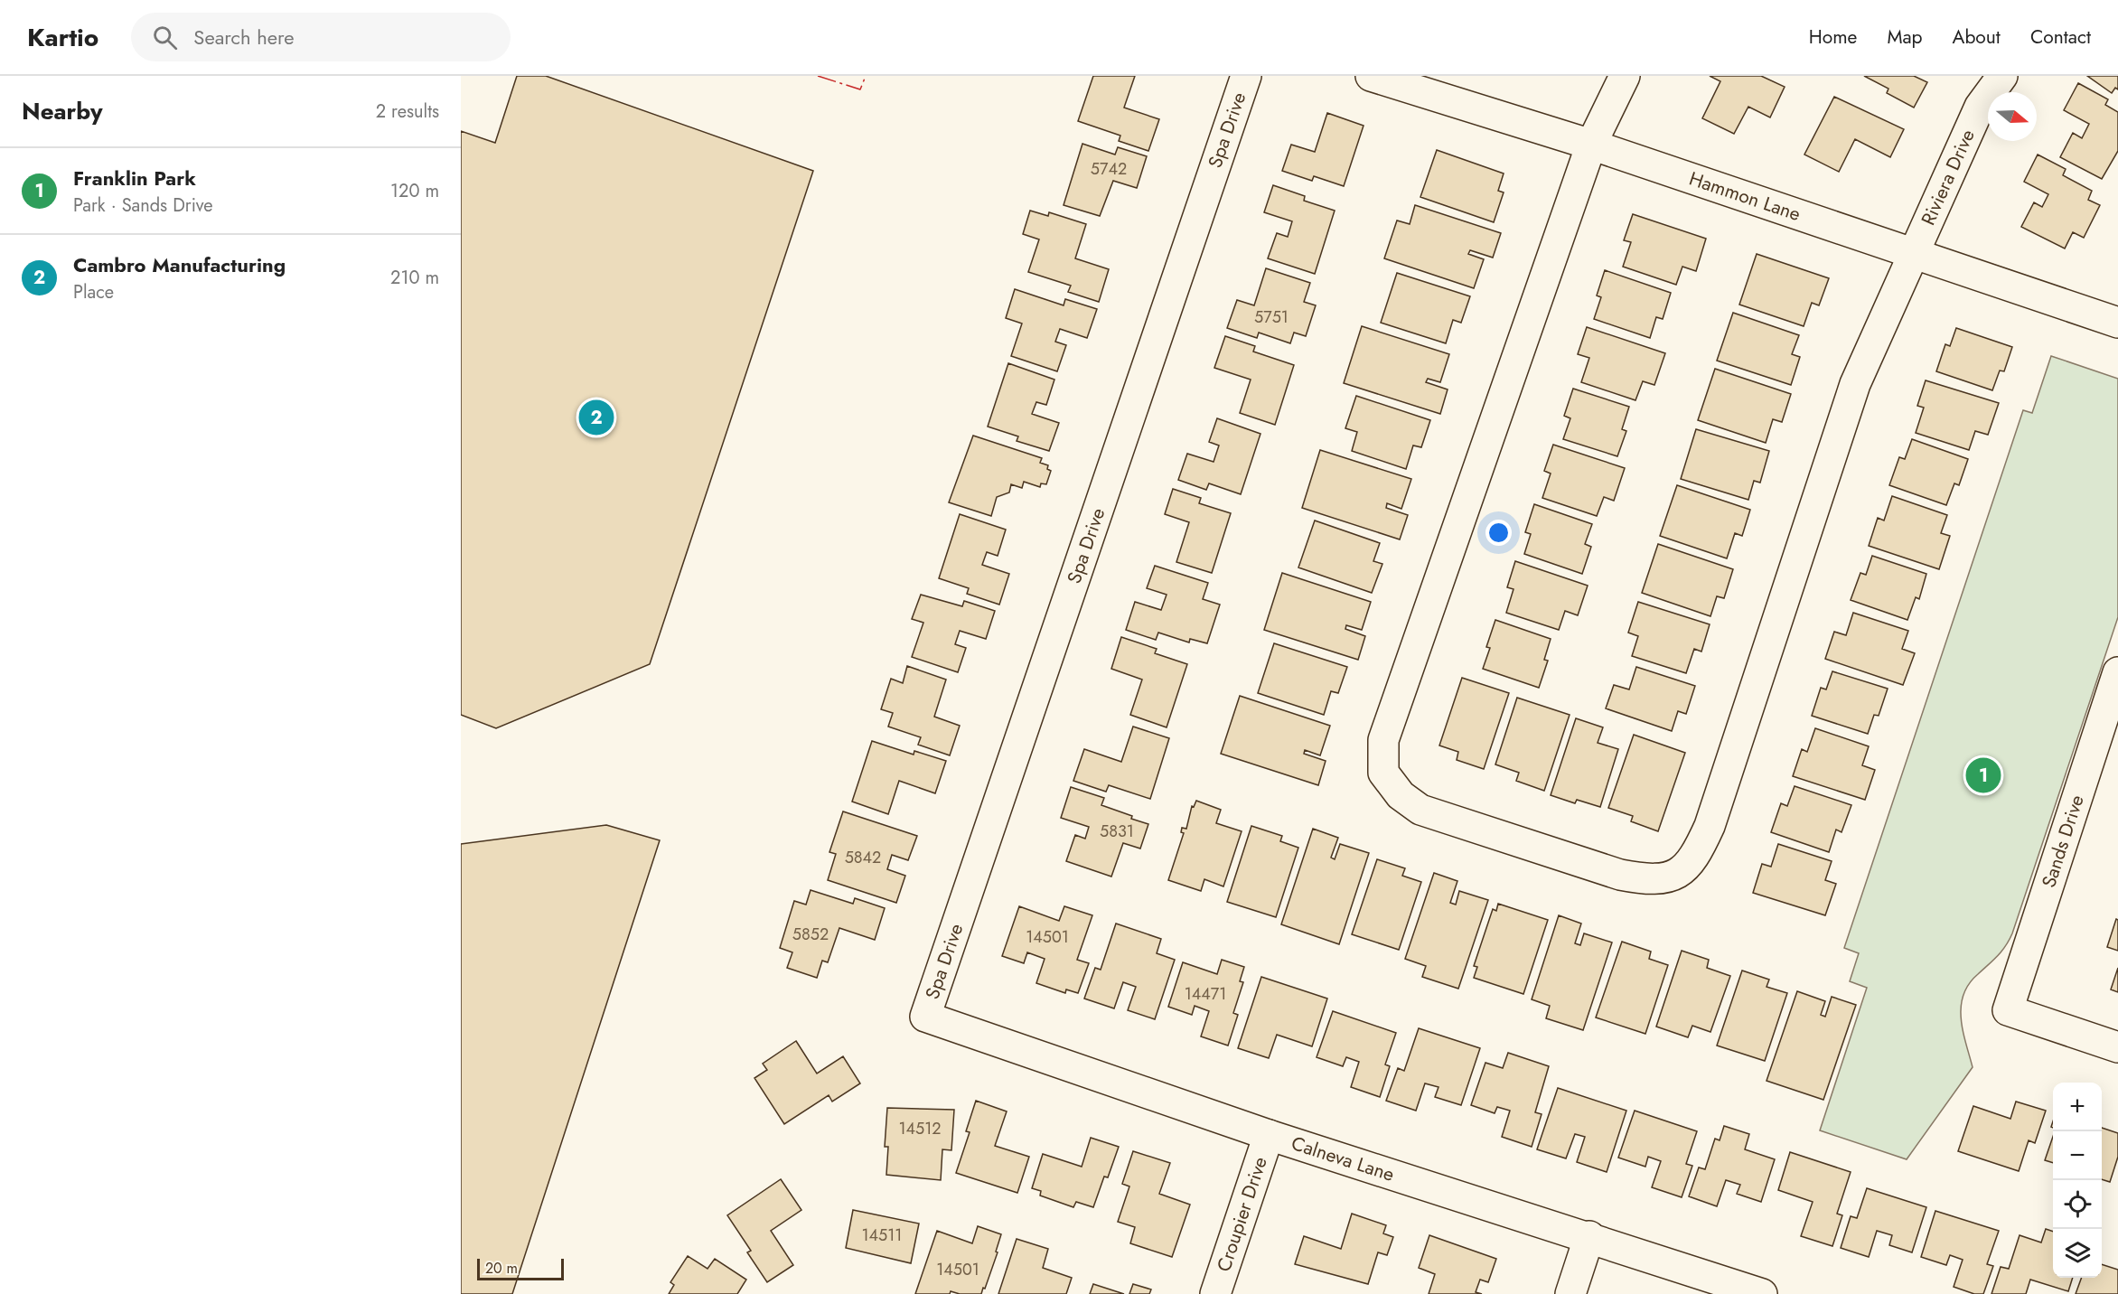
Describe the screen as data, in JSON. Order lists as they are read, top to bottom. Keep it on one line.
{"streets":{"street":["Spa Drive","Riviera Drive","Hammon Lane","Sands Drive","Calneva Lane","Croupier Drive"]},"crossings":[["Spa Drive","Calneva Lane"],["Riviera Drive","Hammon Lane"],["Calneva Lane","Croupier Drive"]],"house_numbers":["5742","5751","5831","5842","5852","14501","14471","14512","14511","14501"],"scale_bar":"20 m","north":"right","page":{"header":"Kartio","search":"Search here","nav":["Home","Map","About","Contact"],"heading":["Nearby","2 results"],"list":[{"mark":"1","name":"Franklin Park","note":"Park · Sands Drive","value":"120 m"},{"mark":"2","name":"Cambro Manufacturing","note":"Place","value":"210 m"}],"pins":["2","1"],"map_buttons":["+","−"],"scale":"20 m"}}
